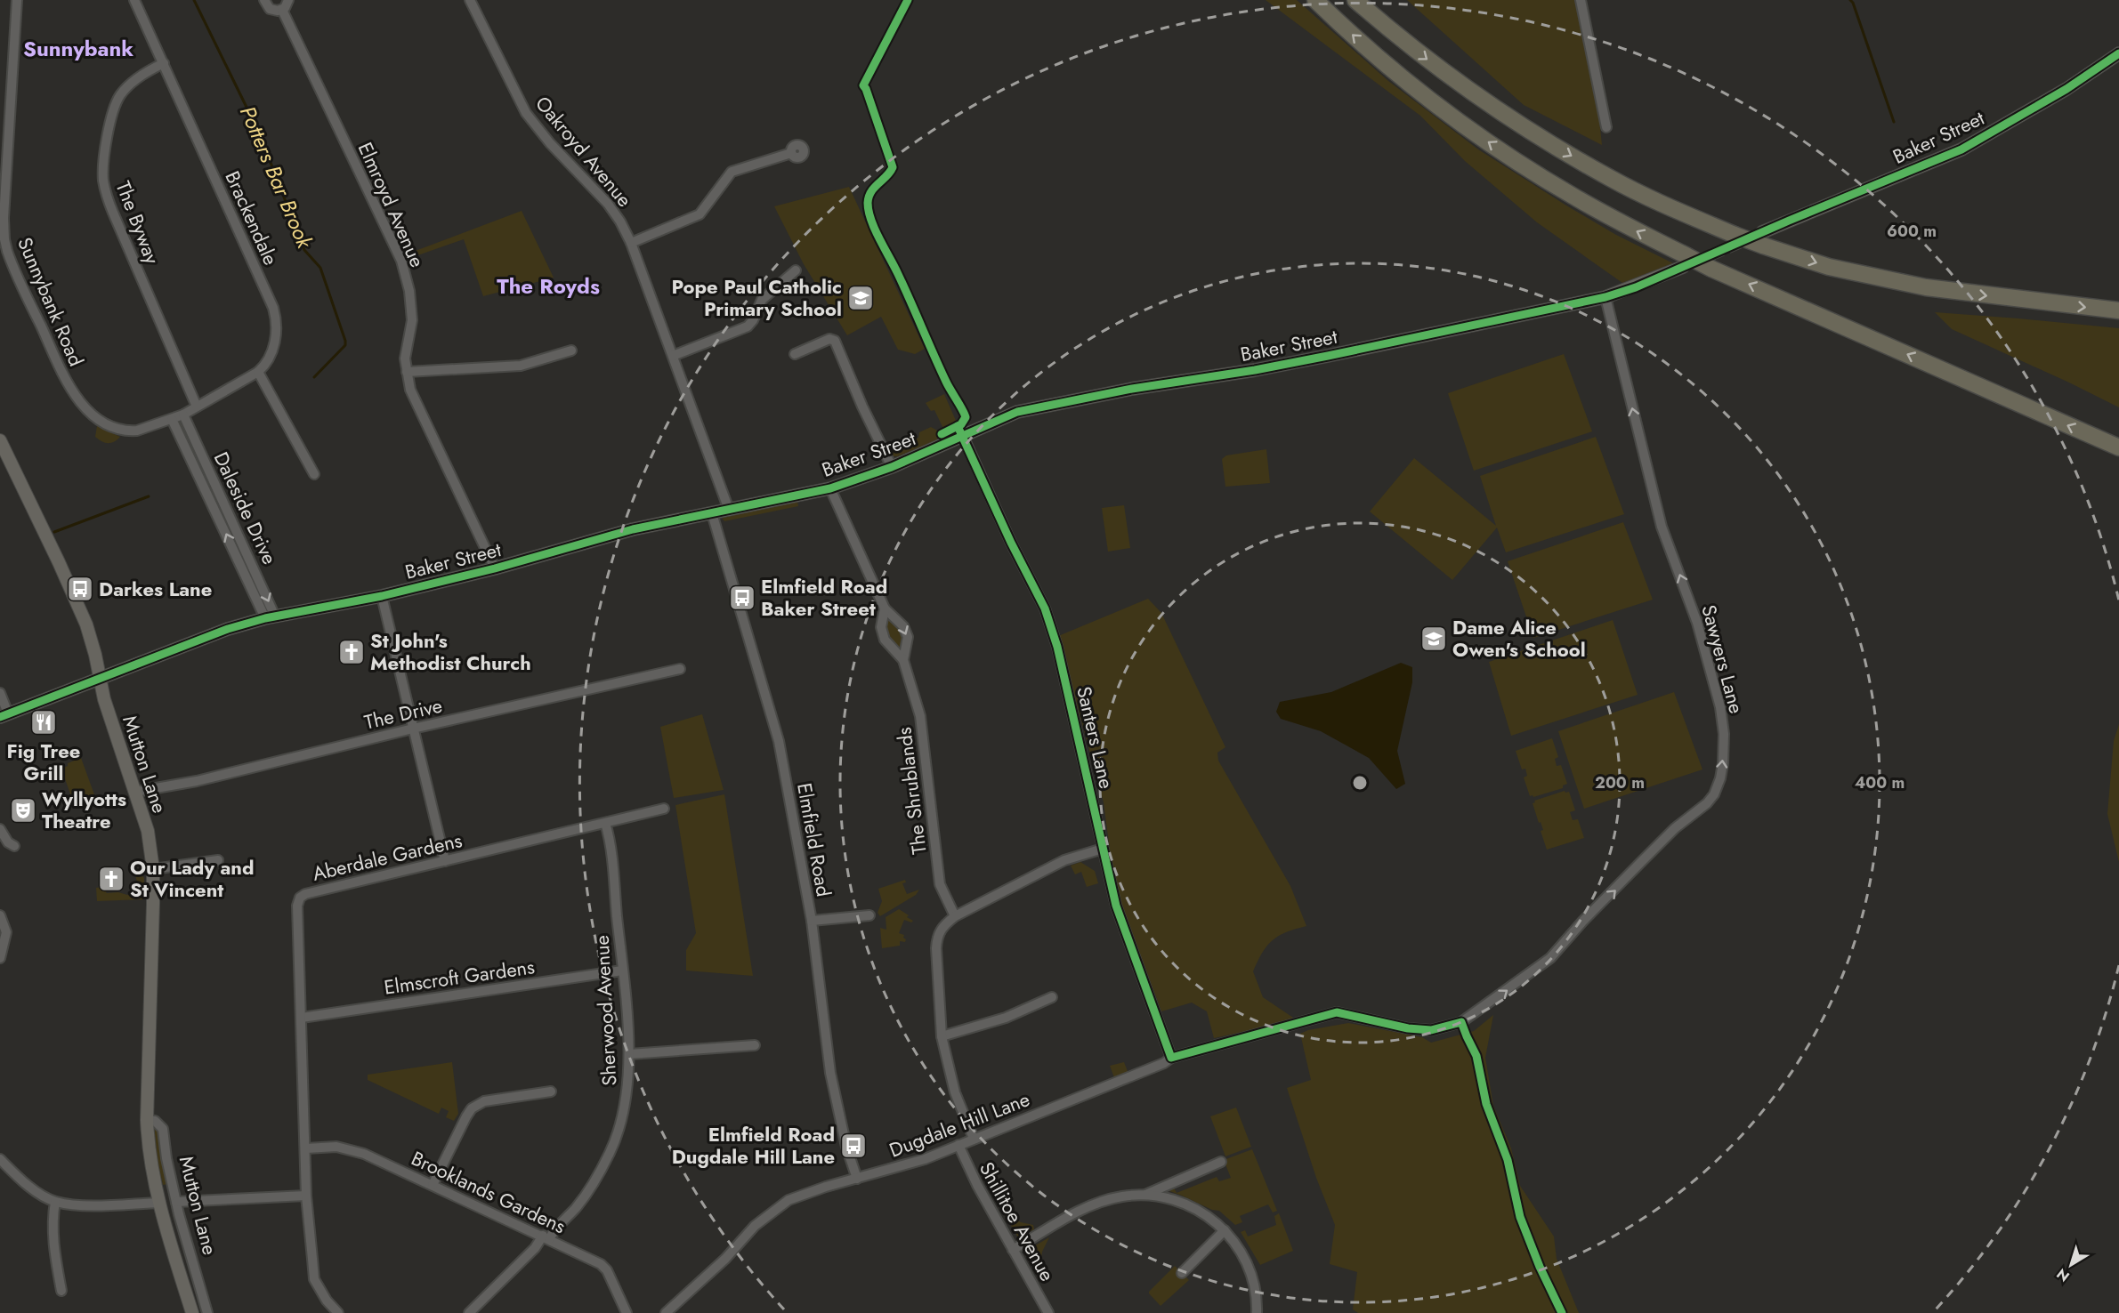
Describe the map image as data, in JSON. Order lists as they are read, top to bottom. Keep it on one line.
{"streets":{"street":["Baker Street","Oakroyd Avenue","Elmroyd Avenue","Brackendale","The Byway","Sunnybank Road","Daleside Drive","Sawyers Lane","The Drive","Santers Lane","Mutton Lane","The Shrublands","Elmfield Road","Aberdale Gardens","Elmscroft Gardens","Sherwood Avenue","Dugdale Hill Lane","Brooklands Gardens","Shillitoe Avenue"]},"crossings":[["Baker Street","Oakroyd Avenue"],["Baker Street","Elmroyd Avenue"],["Baker Street","Daleside Drive"],["Baker Street","Sawyers Lane"],["Baker Street","Santers Lane"],["Baker Street","Mutton Lane"],["Baker Street","The Shrublands"],["Baker Street","Elmfield Road"],["Brackendale","The Byway"],["Brackendale","Sunnybank Road"],["Brackendale","Daleside Drive"],["Sunnybank Road","Daleside Drive"],["Sawyers Lane","Dugdale Hill Lane"],["The Drive","Mutton Lane"],["Santers Lane","Dugdale Hill Lane"],["Elmfield Road","Dugdale Hill Lane"],["Aberdale Gardens","Elmscroft Gardens"],["Aberdale Gardens","Sherwood Avenue"],["Aberdale Gardens","Brooklands Gardens"],["Elmscroft Gardens","Sherwood Avenue"],["Sherwood Avenue","Brooklands Gardens"],["Dugdale Hill Lane","Shillitoe Avenue"]],"one_way":["Sawyers Lane"],"districts":["Sunnybank","The Royds"],"water":["Potters Bar Brook"],"places":{"school or university":["Pope Paul Catholic Primary School","Dame Alice Owen's School"],"bus stop":["Darkes Lane","Elmfield Road Baker Street","Elmfield Road Dugdale Hill Lane"],"church":["St John's Methodist Church","Our Lady and St Vincent"],"restaurant":["Fig Tree Grill"],"theatre":["Wyllyotts Theatre"]},"north":"bottom left","rings":["600 m","200 m","400 m"]}
